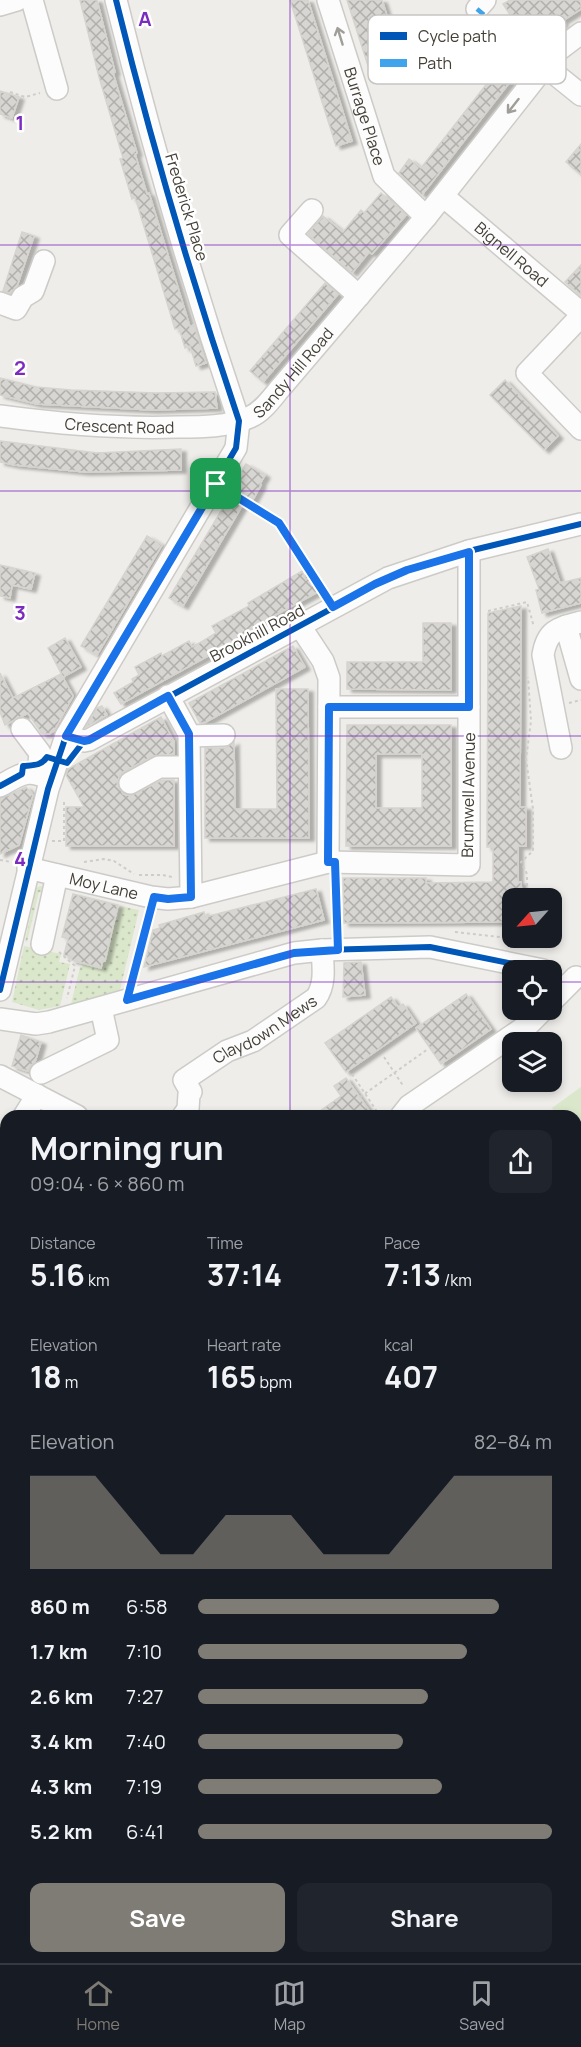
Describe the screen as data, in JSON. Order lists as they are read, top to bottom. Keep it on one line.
{"streets":{"street":["Burrage Place","Frederick Place","Bignell Road","Sandy Hill Road","Crescent Road","Brookhill Road","Brumwell Avenue","Moy Lane","Claydown Mews"]},"crossings":[["Burrage Place","Sandy Hill Road"],["Frederick Place","Sandy Hill Road"],["Frederick Place","Crescent Road"],["Bignell Road","Sandy Hill Road"],["Sandy Hill Road","Crescent Road"],["Sandy Hill Road","Brookhill Road"],["Sandy Hill Road","Moy Lane"],["Brookhill Road","Brumwell Avenue"],["Brumwell Avenue","Moy Lane"]],"one_way":["Burrage Place"],"legend":["Cycle path","Path"],"north":"bottom left","page":{"heading":["Morning run","09:04 · 6 × 860 m"],"stats":[["Distance","5.16 km"],["Time","37:14"],["Pace","7:13 /km"],["Elevation","18 m"],["Heart rate","165 bpm"],["kcal","407"]],"chart":["Elevation","82–84 m"],"list":[{"name":"860 m","note":"6:58"},{"name":"1.7 km","note":"7:10"},{"name":"2.6 km","note":"7:27"},{"name":"3.4 km","note":"7:40"},{"name":"4.3 km","note":"7:19"},{"name":"5.2 km","note":"6:41"}],"buttons":["Save","Share"],"tabs":["Home","Map","Saved"]},"grid":{"columns":["A"],"rows":["1","2","3","4"]}}
